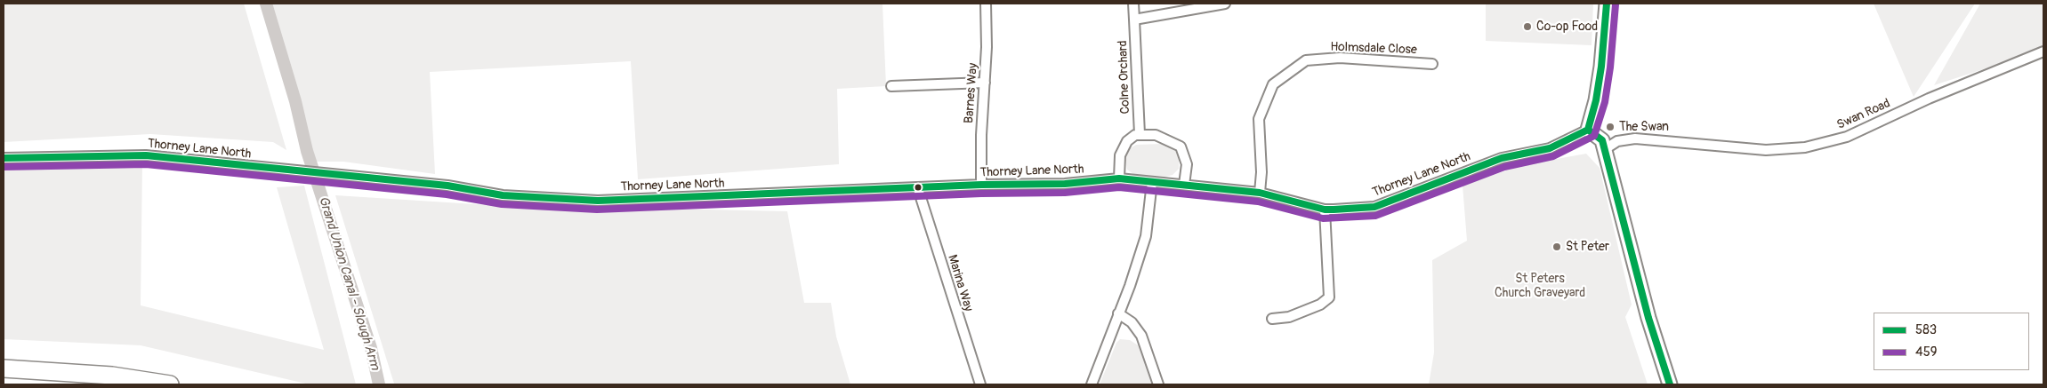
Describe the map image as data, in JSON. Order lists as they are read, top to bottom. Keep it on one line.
{"streets":{"street":["Holmsdale Close","Colne Orchard","Barnes Way","Swan Road","Thorney Lane North","Marina Way"]},"crossings":[["Holmsdale Close","Thorney Lane North"],["Barnes Way","Thorney Lane North"],["Thorney Lane North","Marina Way"]],"water":["Grand Union Canal - Slough Arm"],"parks":["St Peters Church Graveyard"],"places":["Co-op Food","The Swan","St Peter"],"lines":["transit line 583","transit line 459"],"legend":["583","459"]}
